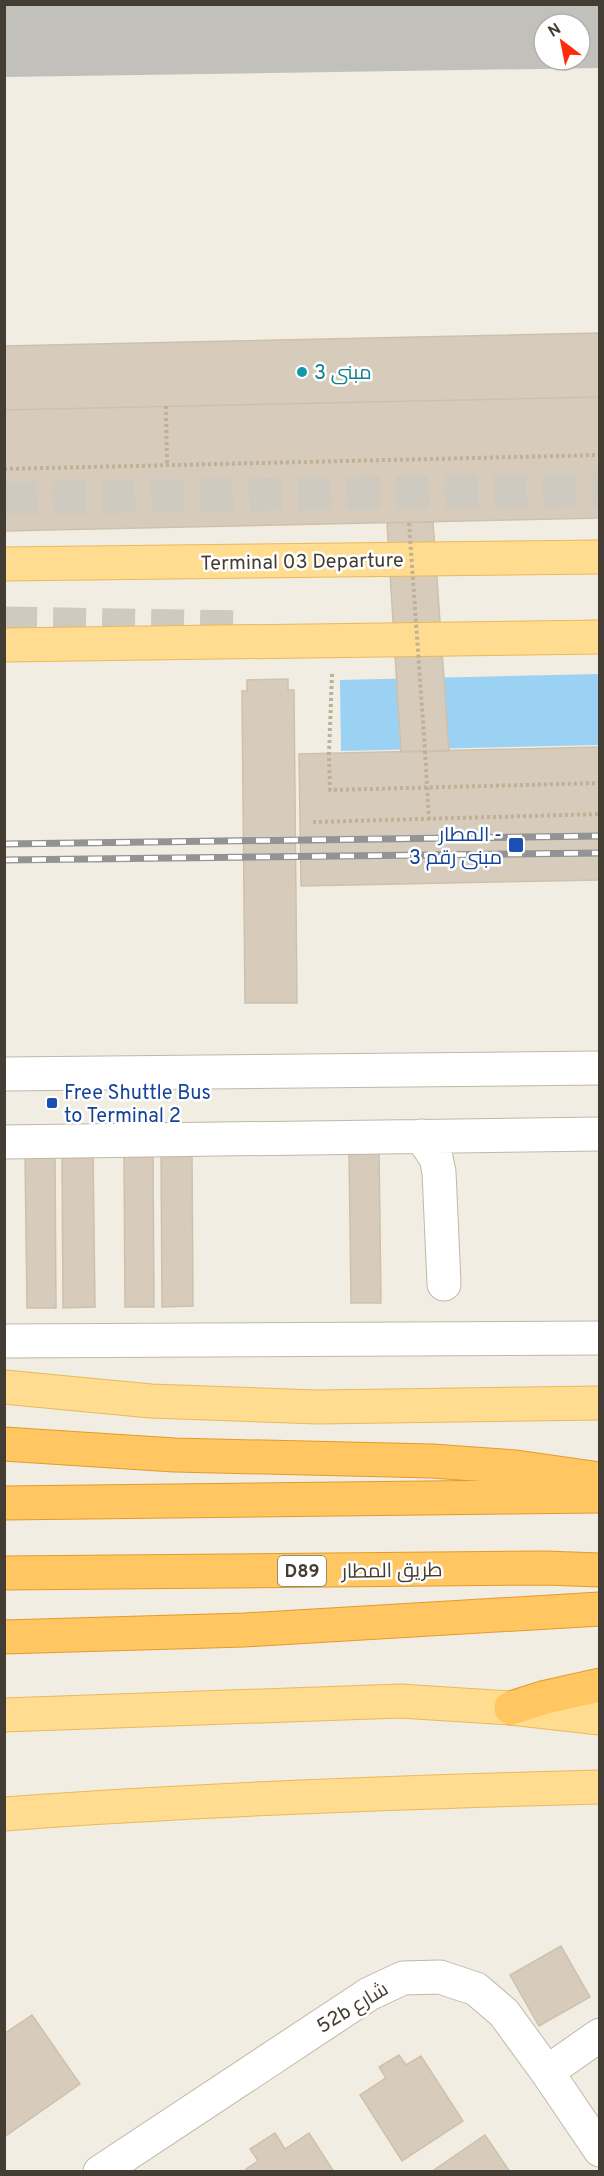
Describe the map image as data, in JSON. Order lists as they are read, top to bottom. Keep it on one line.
{"streets":{"highway":["طريق المطار","D89"],"main road":["Terminal 03 Departure"],"street":["52b شارع"]},"places":{"other":["مبنى 3"],"transit":["المطار - مبنى رقم 3","Free Shuttle Bus to Terminal 2"]},"north":"top left"}
